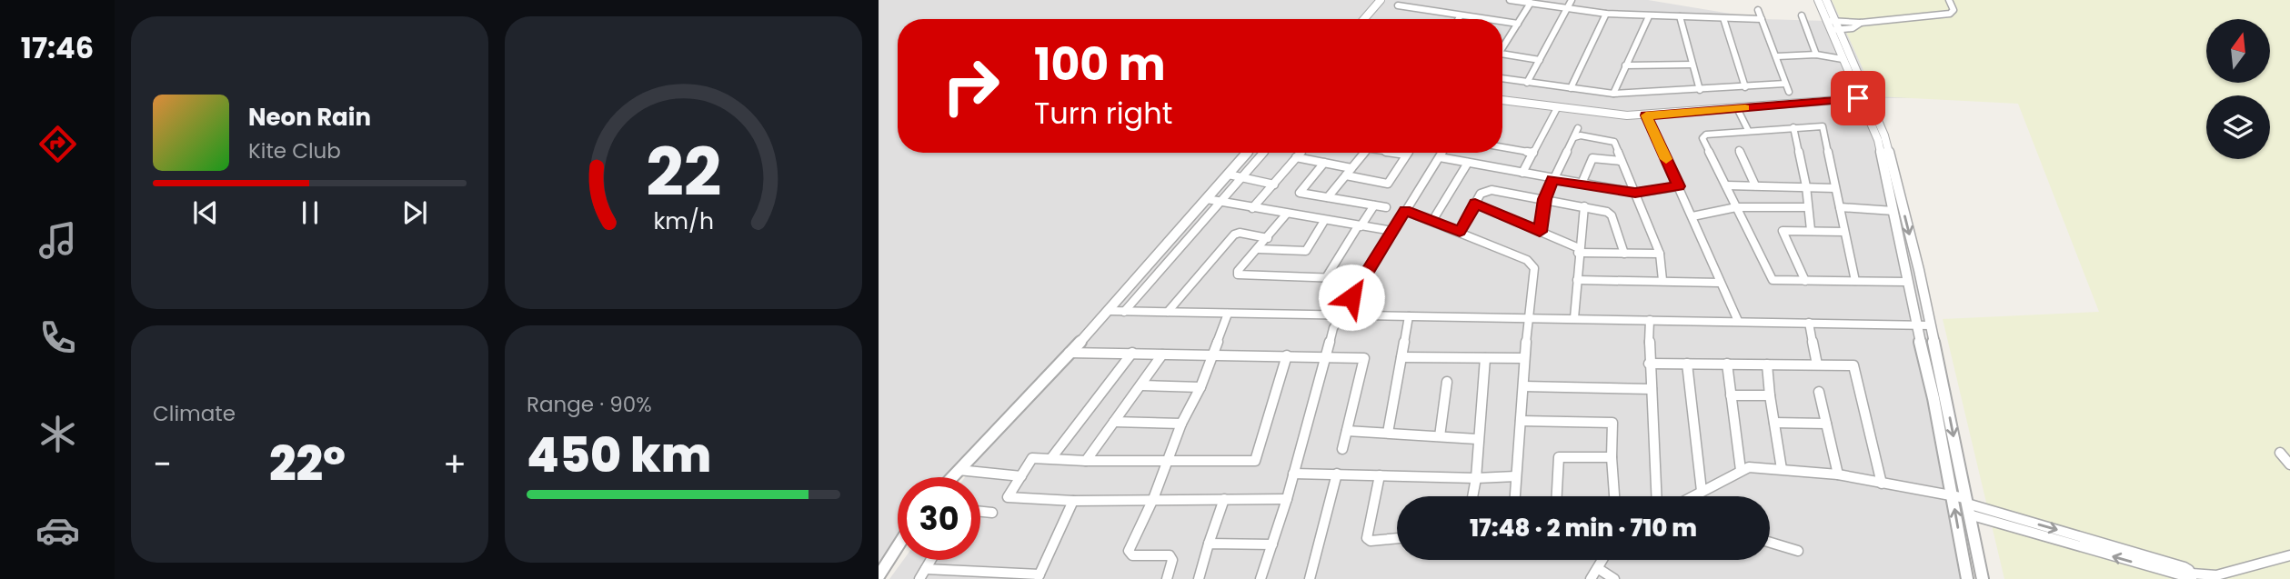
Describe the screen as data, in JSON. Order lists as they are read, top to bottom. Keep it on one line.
{"north":"top","page":{"tabs":"17:46","turn":["100 m","Turn right"],"song":["Neon Rain","Kite Club"],"tile":["Climate",["Range · 90%","450 km"]],"heat":["−","22°","+"],"limit":"30","trip":"17:48 · 2 min · 710 m","gauge":["22","km/h"]}}
